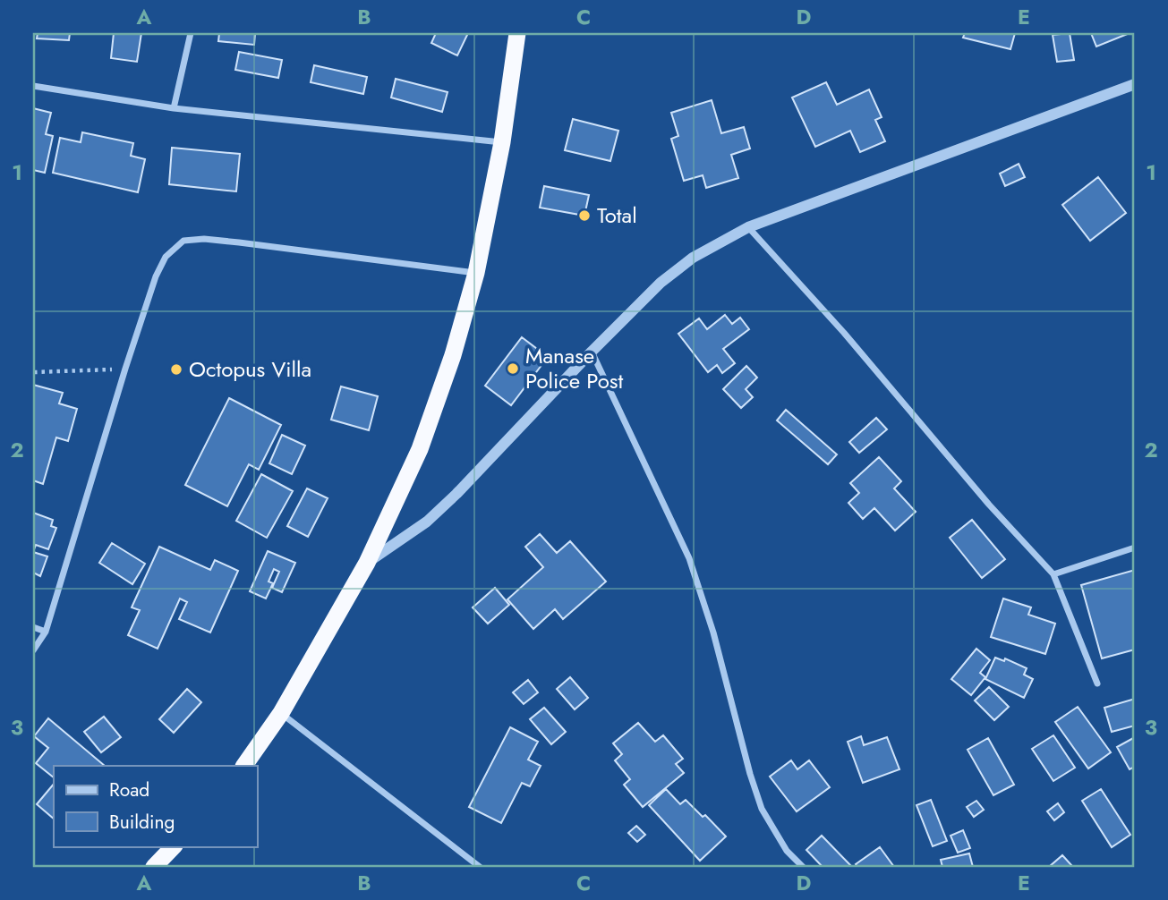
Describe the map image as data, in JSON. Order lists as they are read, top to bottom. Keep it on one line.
{"places":["Total","Manase Police Post","Octopus Villa"],"legend":["Road","Building"],"grid":{"columns":["A","B","C","D","E"],"rows":["1","2","3"]}}
